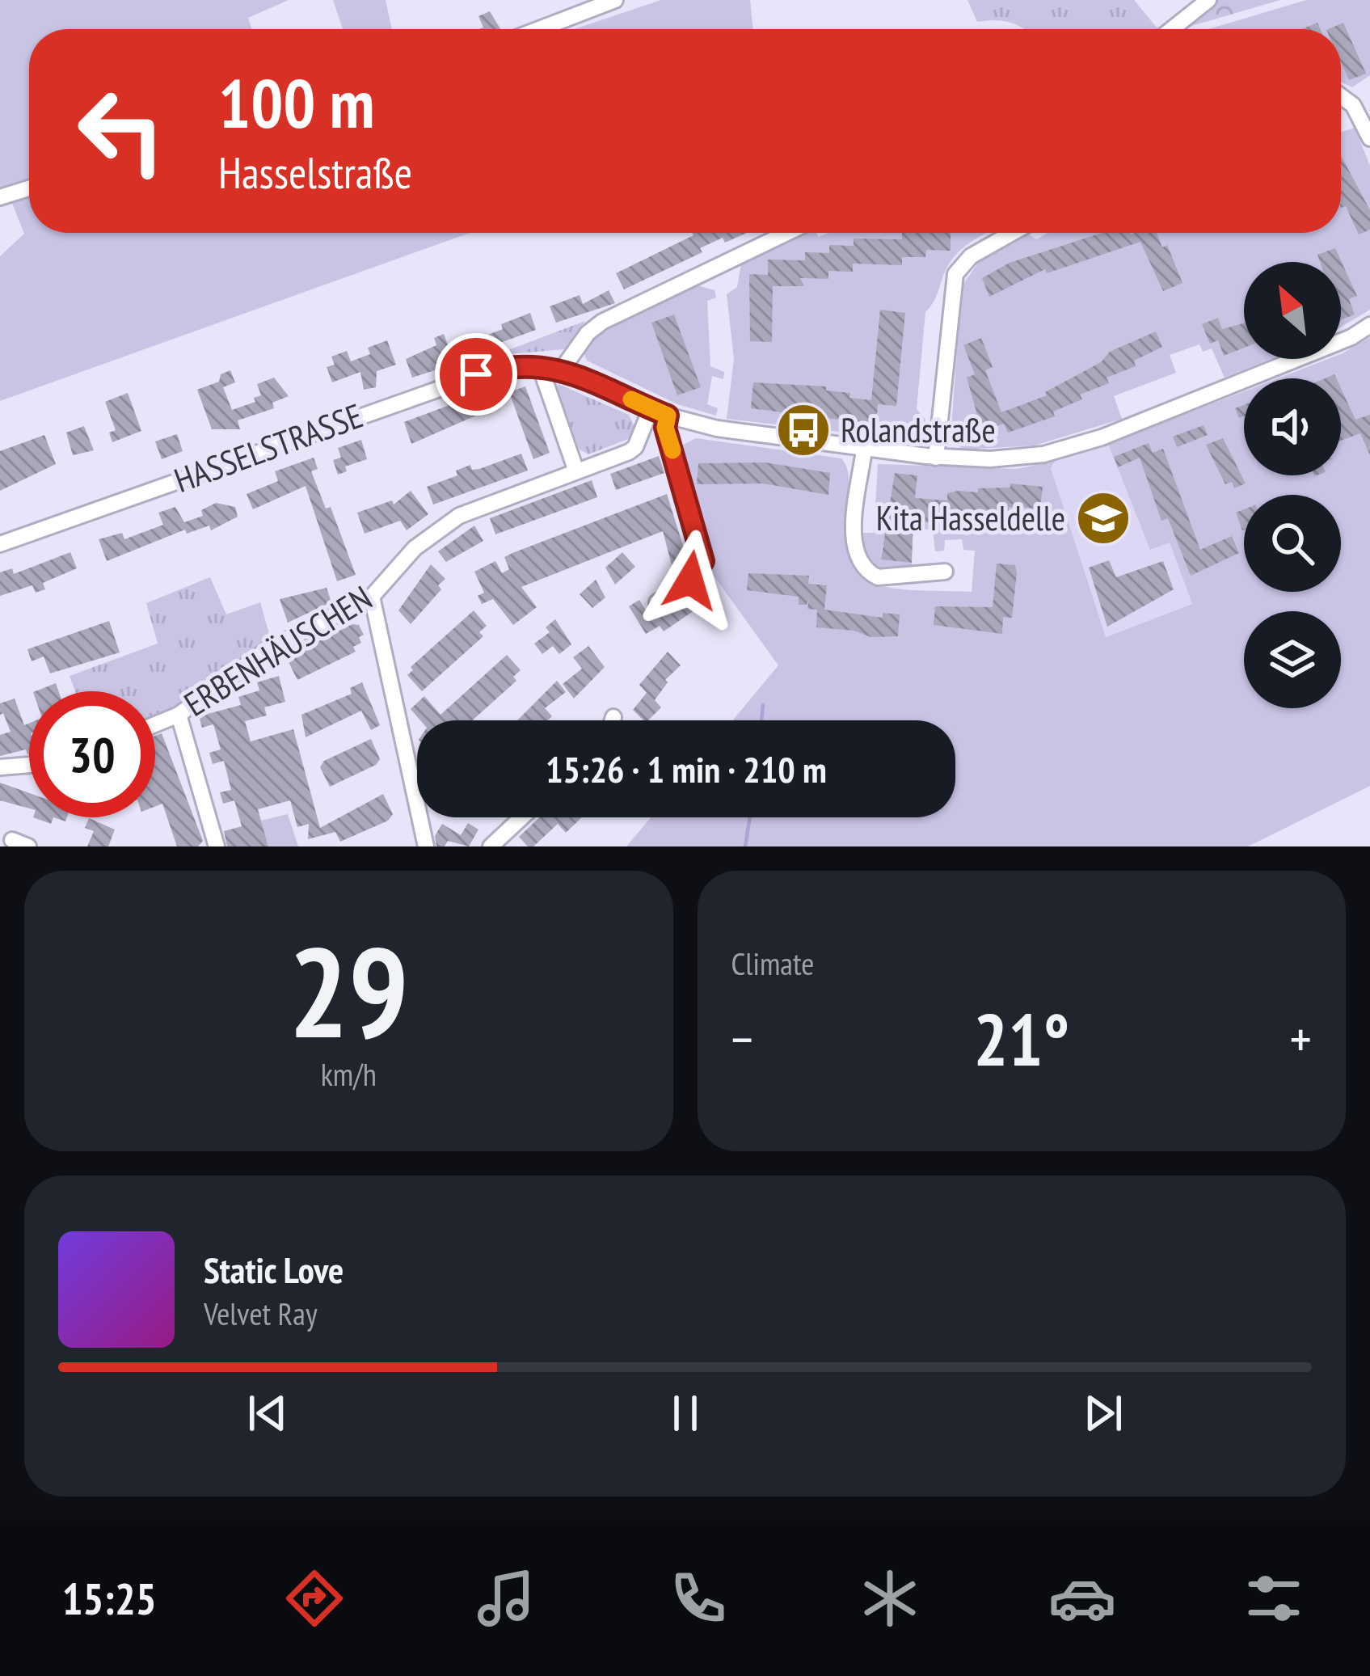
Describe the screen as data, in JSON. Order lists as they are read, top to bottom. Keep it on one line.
{"streets":{"street":["HASSELSTRASSE","ERBENHÄUSCHEN"]},"crossings":[["HASSELSTRASSE","ERBENHÄUSCHEN"]],"places":{"bus stop":["Rolandstraße"],"school or university":["Kita Hasseldelle"]},"north":"top left","page":{"turn":["100 m","Hasselstraße"],"limit":"30","trip":"15:26 · 1 min · 210 m","tile":[["29","km/h"],"Climate"],"heat":["−","21°","+"],"song":["Static Love","Velvet Ray"],"tabs":"15:25"}}
